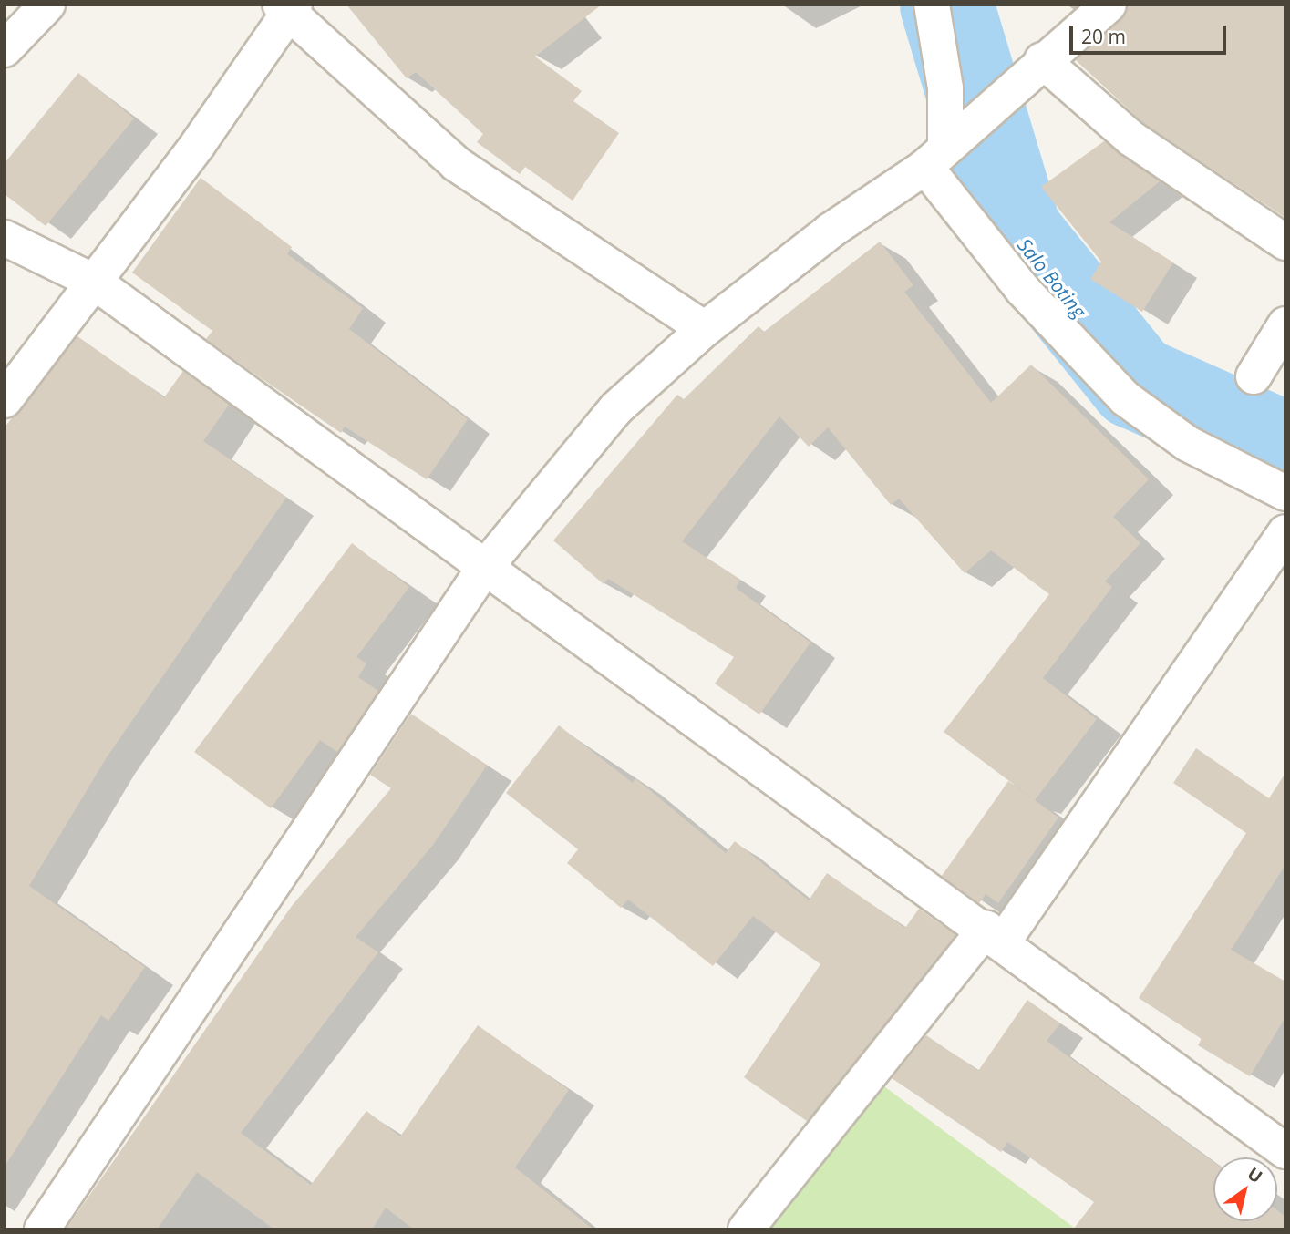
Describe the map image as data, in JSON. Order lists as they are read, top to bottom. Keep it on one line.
{"water":["Salo Boting"],"scale_bar":"20 m","north":"top right"}
